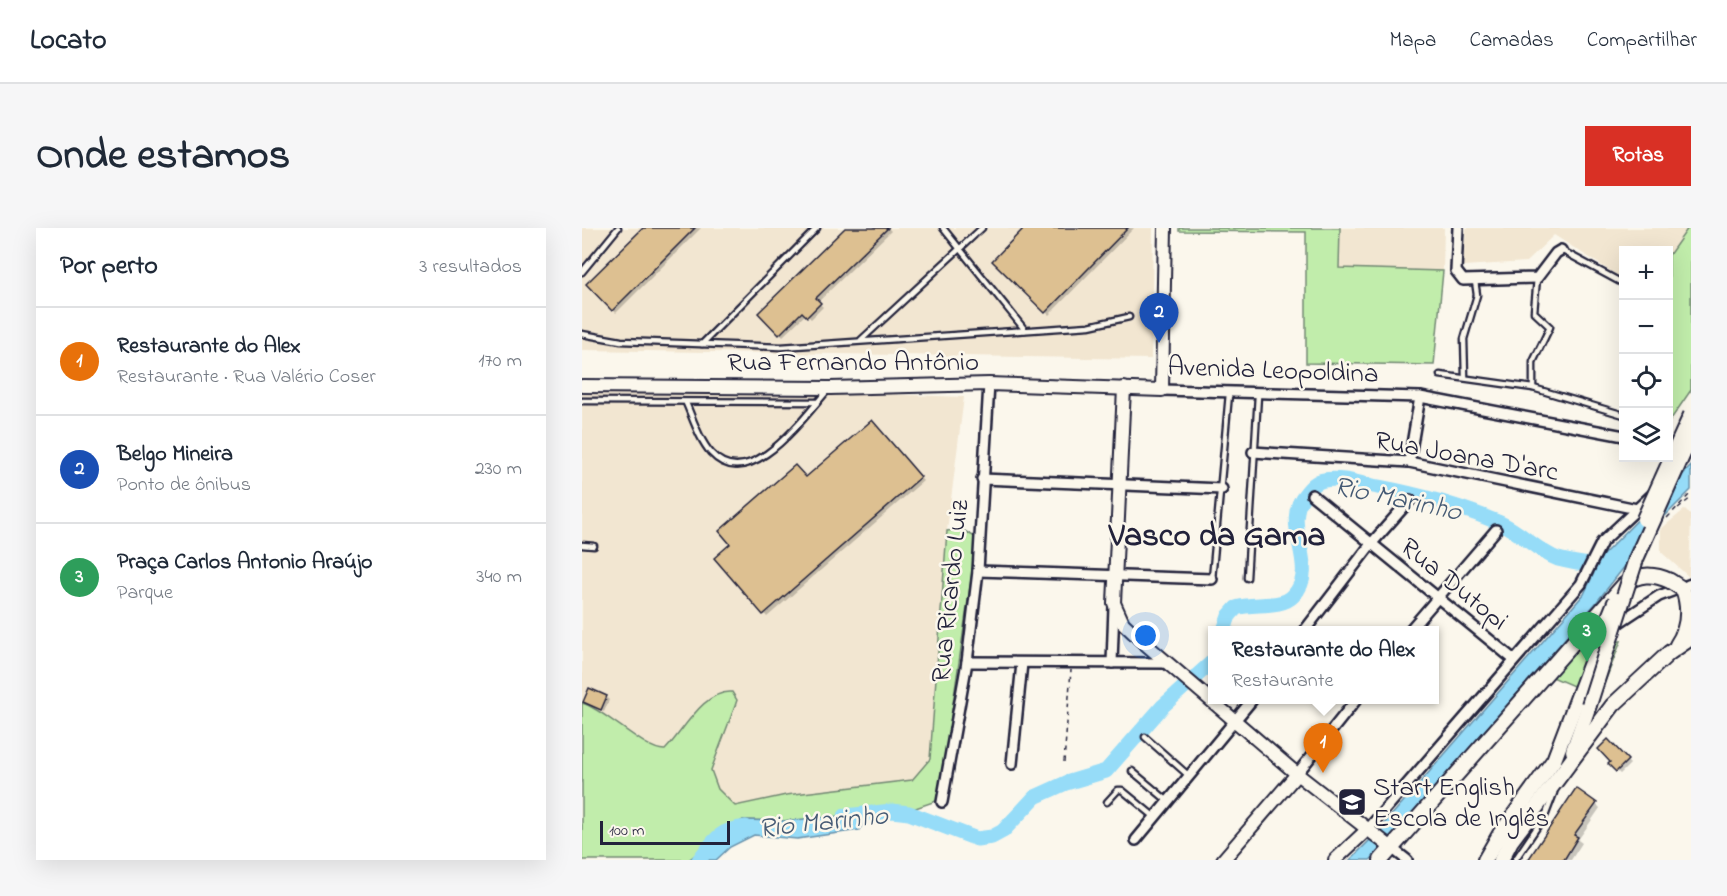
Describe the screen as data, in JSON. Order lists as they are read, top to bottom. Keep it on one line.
{"streets":{"street":["Rua Fernando Antônio","Avenida Leopoldina","Rua Joana D'arc","Rua Dutopi","Rua Ricardo Luiz"]},"crossings":[["Rua Fernando Antônio","Avenida Leopoldina"],["Rua Fernando Antônio","Rua Ricardo Luiz"]],"districts":["Vasco da Gama"],"water":["Rio Marinho"],"places":{"school or university":["Start English Escola de Inglês"]},"scale_bar":"100 m","page":{"header":"Locato","nav":["Mapa","Camadas","Compartilhar"],"title":"Onde estamos","buttons":"Rotas","heading":["Por perto","3 resultados"],"map_buttons":["+","−"],"pins":["2","3","1"],"list":[{"mark":"1","name":"Restaurante do Alex","note":"Restaurante · Rua Valério Coser","value":"170 m"},{"mark":"2","name":"Belgo Mineira","note":"Ponto de ônibus","value":"230 m"},{"mark":"3","name":"Praça Carlos Antonio Araújo","note":"Parque","value":"340 m"}],"popup":["Restaurante do Alex","Restaurante"],"scale":"100 m"}}
